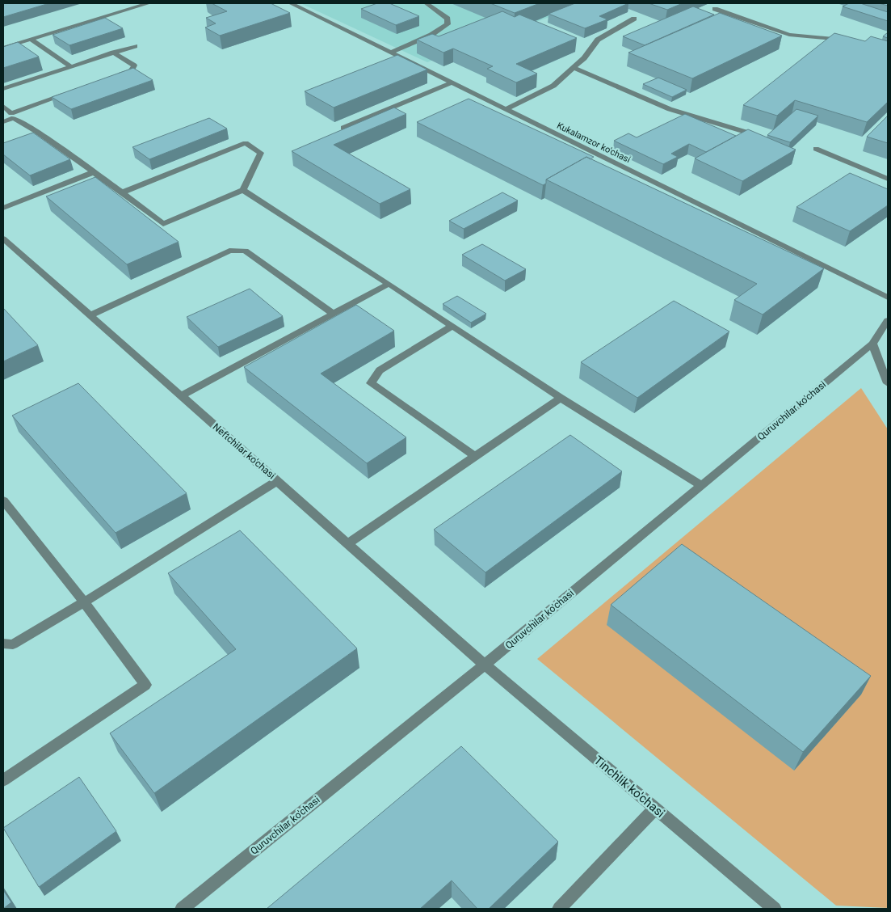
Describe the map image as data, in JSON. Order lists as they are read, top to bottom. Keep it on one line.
{"streets":{"street":["Kukalamzor ko'chasi","Quruvchilar ko'chasi","Neftchilar ko'chasi","Tinchlik ko'chasi"]},"crossings":[["Quruvchilar ko'chasi","Neftchilar ko'chasi"],["Quruvchilar ko'chasi","Tinchlik ko'chasi"],["Neftchilar ko'chasi","Tinchlik ko'chasi"]]}
